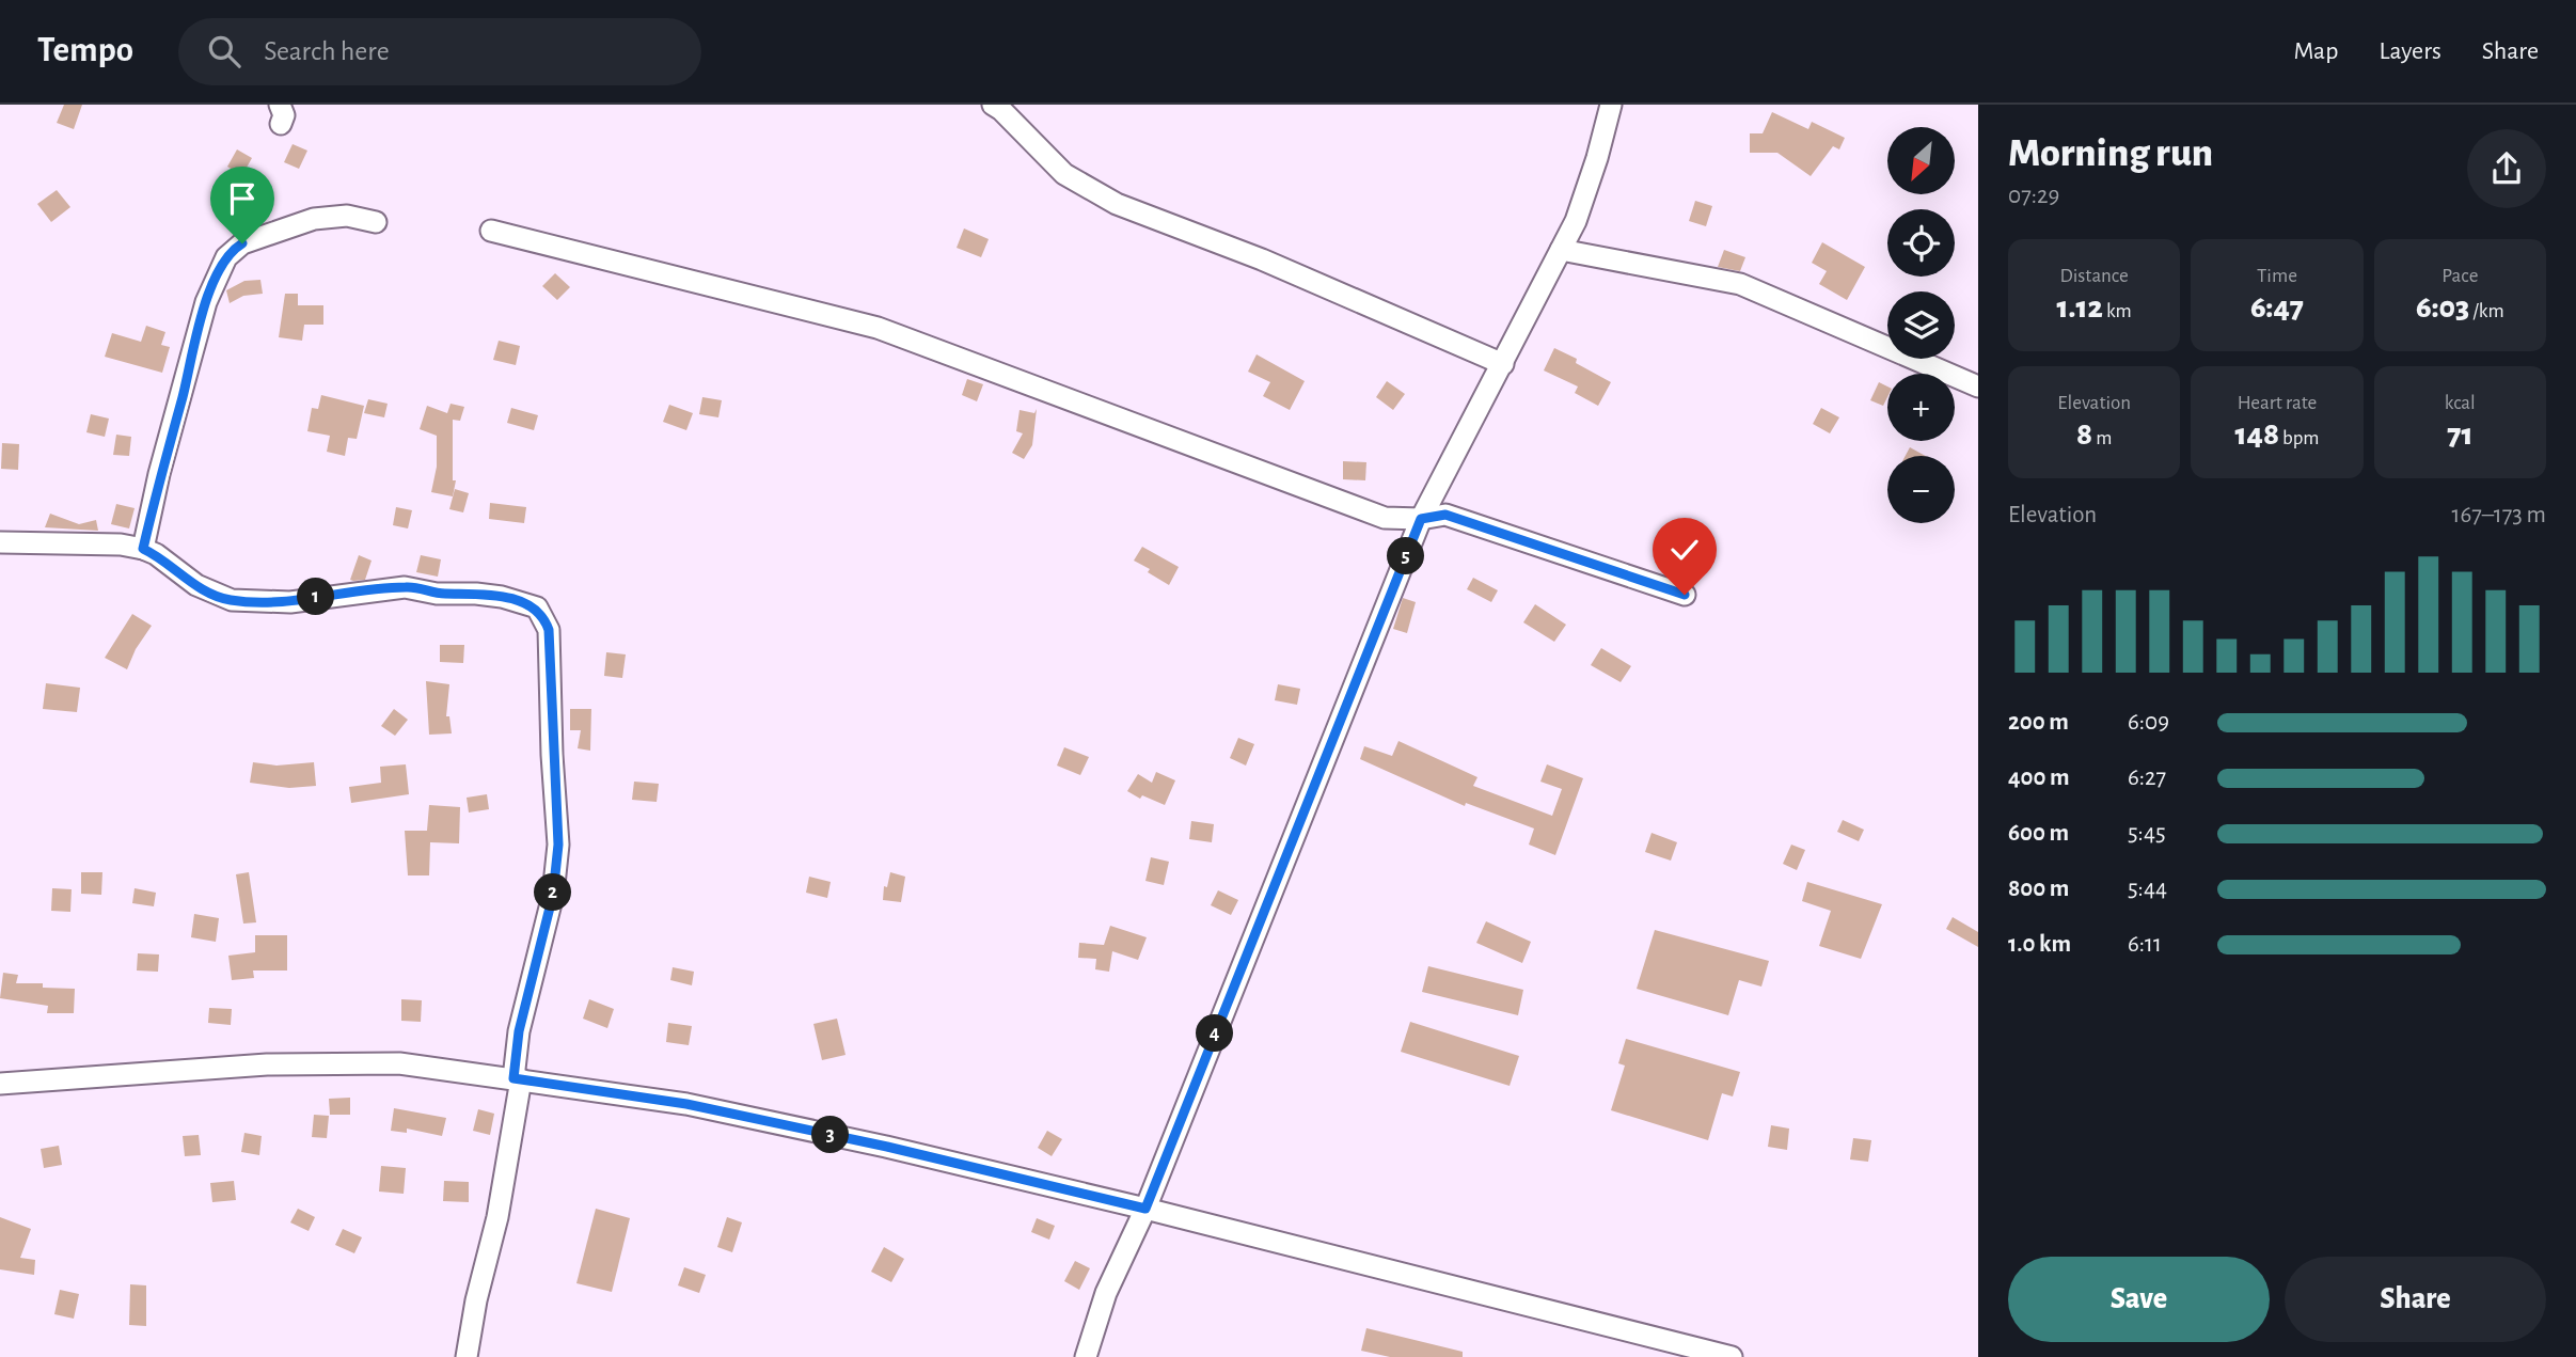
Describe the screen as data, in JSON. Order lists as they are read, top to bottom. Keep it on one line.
{"north":"bottom left","page":{"header":"Tempo","search":"Search here","nav":["Map","Layers","Share"],"heading":["Morning run","07:29"],"map_buttons":["+","−"],"stats":[["Distance","1.12 km"],["Time","6:47"],["Pace","6:03 /km"],["Elevation","8 m"],["Heart rate","148 bpm"],["kcal","71"]],"chart":["Elevation","167–173 m"],"pins":["5","1","2","4","3"],"list":[{"name":"200 m","note":"6:09"},{"name":"400 m","note":"6:27"},{"name":"600 m","note":"5:45"},{"name":"800 m","note":"5:44"},{"name":"1.0 km","note":"6:11"}],"buttons":["Save","Share"]}}
